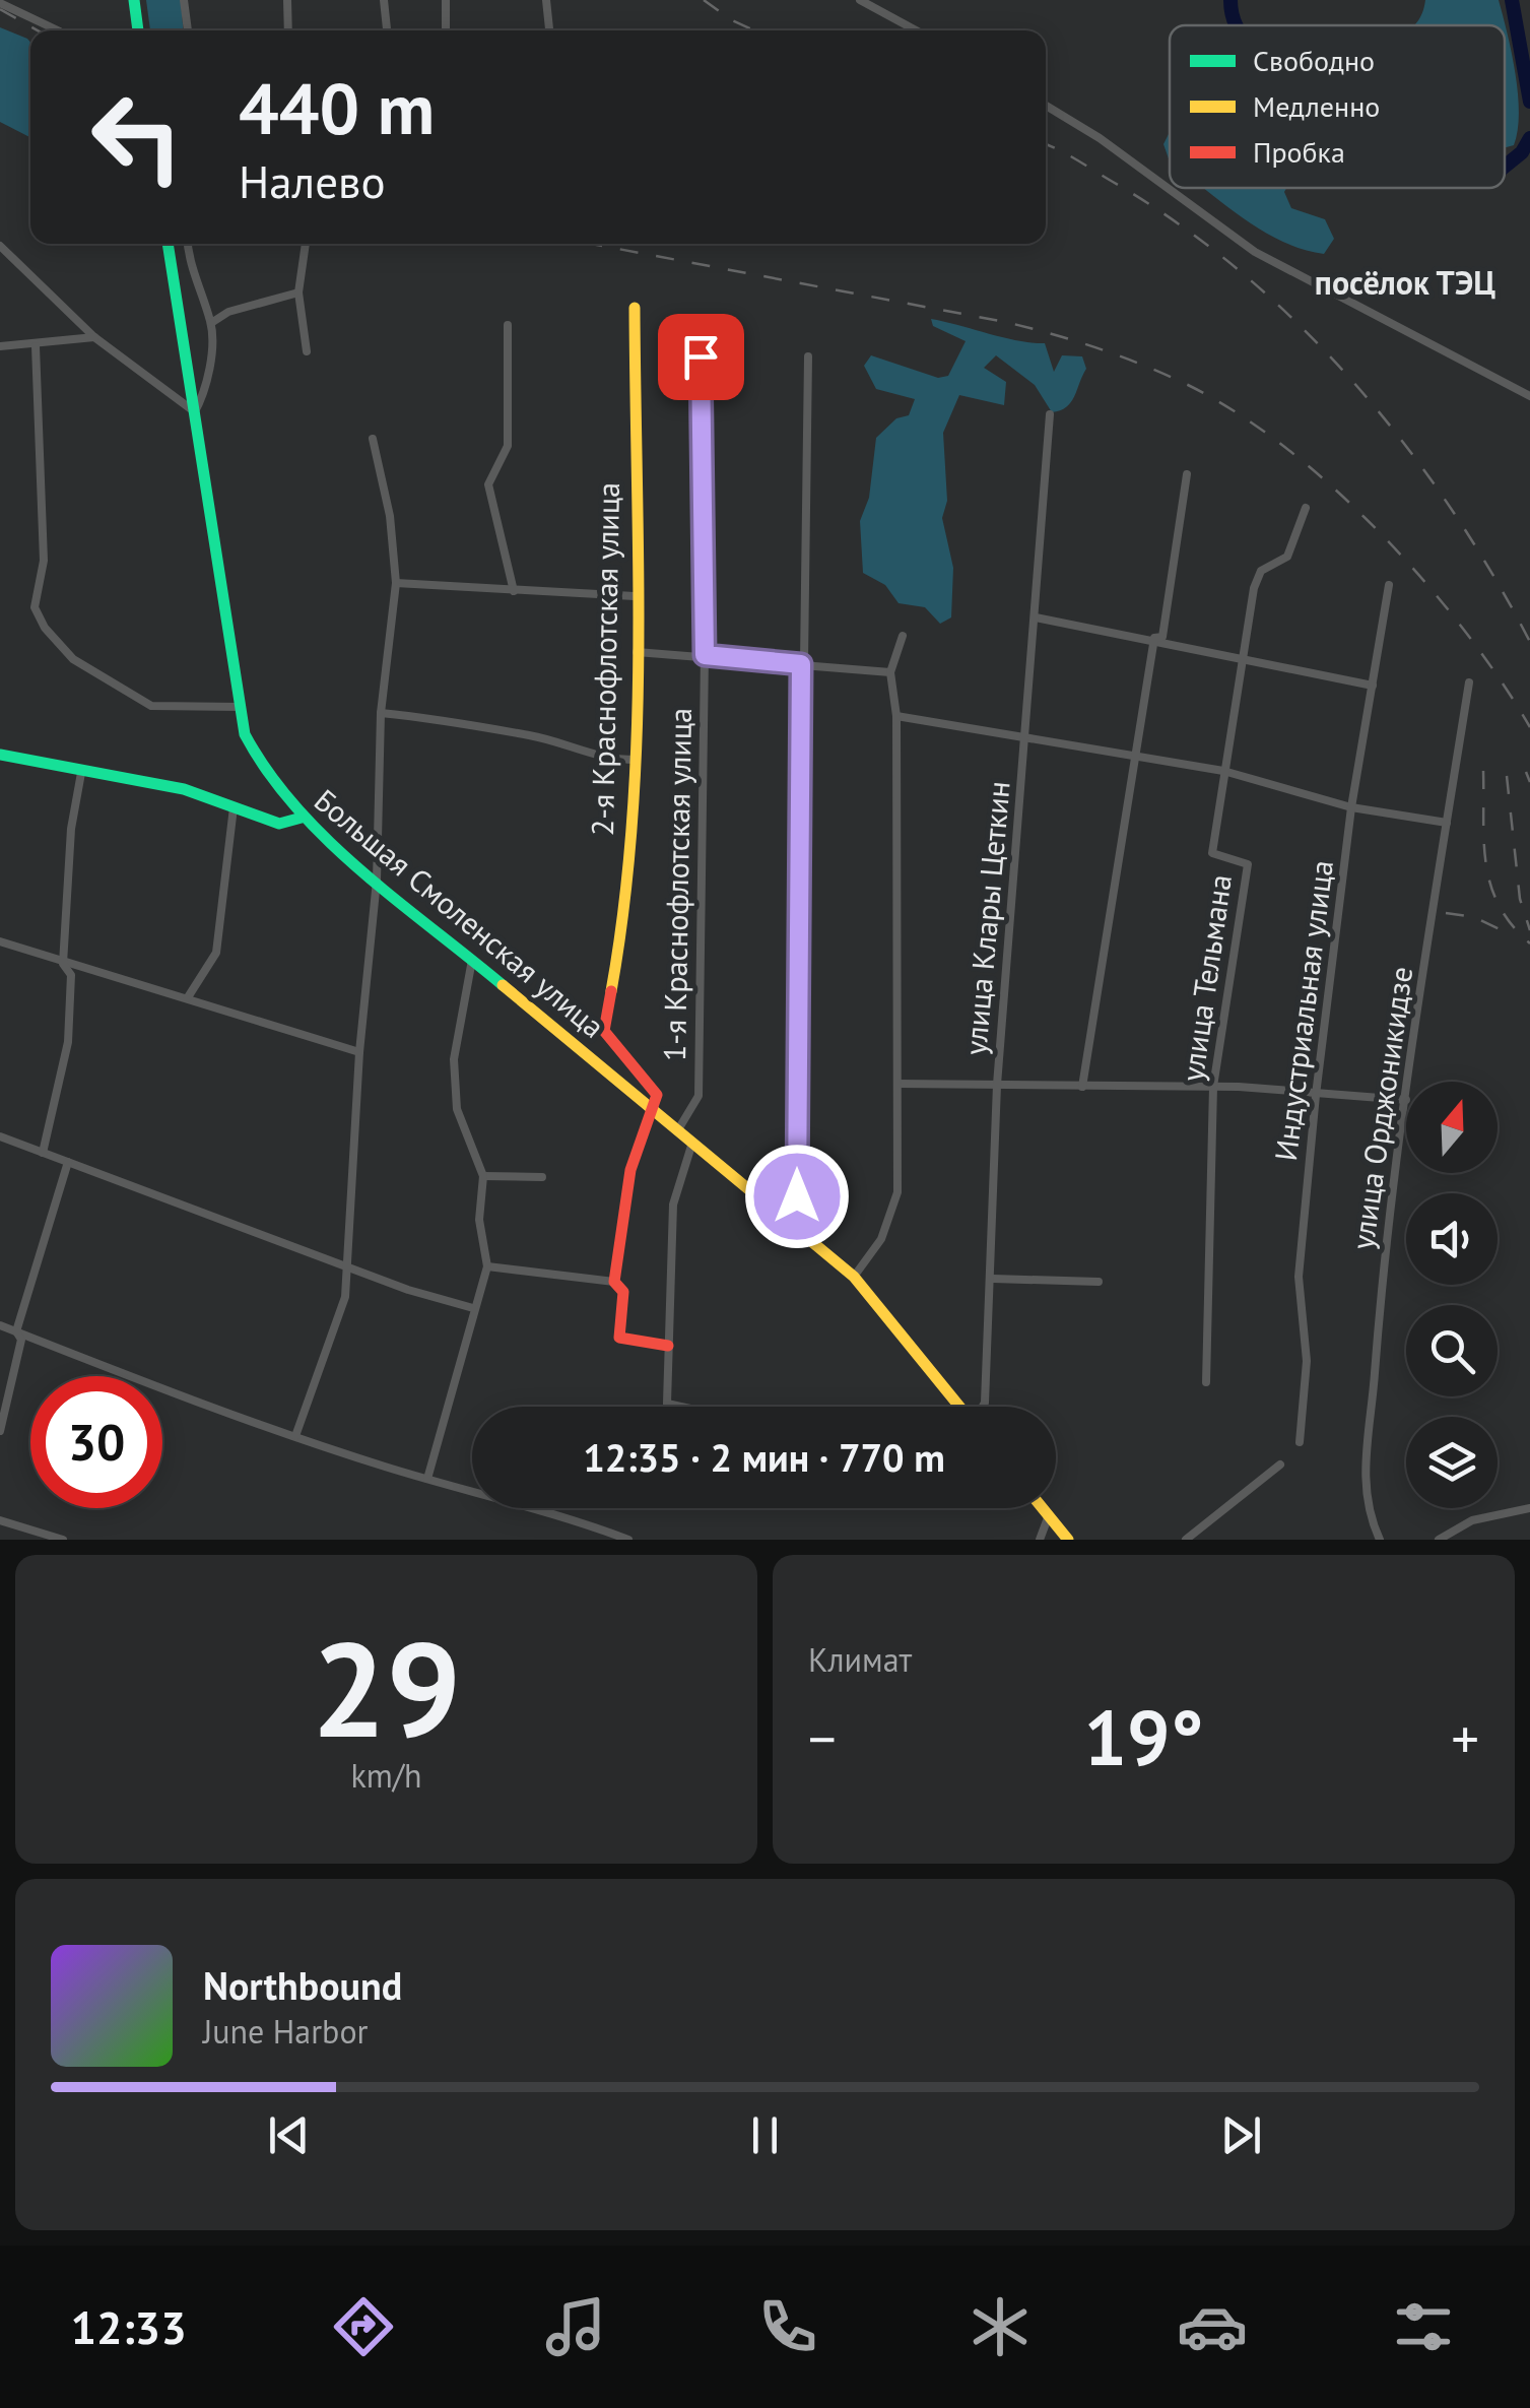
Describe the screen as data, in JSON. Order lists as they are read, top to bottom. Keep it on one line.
{"streets":{"main road":["2-я Краснофлотская улица","Большая Смоленская улица"],"street":["1-я Краснофлотская улица","улица Клары Цеткин","улица Тельмана","Индустриальная улица","улица Орджоникидзе"]},"crossings":[["2-я Краснофлотская улица","Большая Смоленская улица"],["1-я Краснофлотская улица","Большая Смоленская улица"]],"districts":["посёлок ТЭЦ"],"legend":["Свободно","Медленно","Пробка"],"north":"top","page":{"turn":["440 m","Налево"],"limit":"30","trip":"12:35 · 2 мин · 770 m","tile":[["29","km/h"],"Климат"],"heat":["−","19°","+"],"song":["Northbound","June Harbor"],"tabs":"12:33"}}
